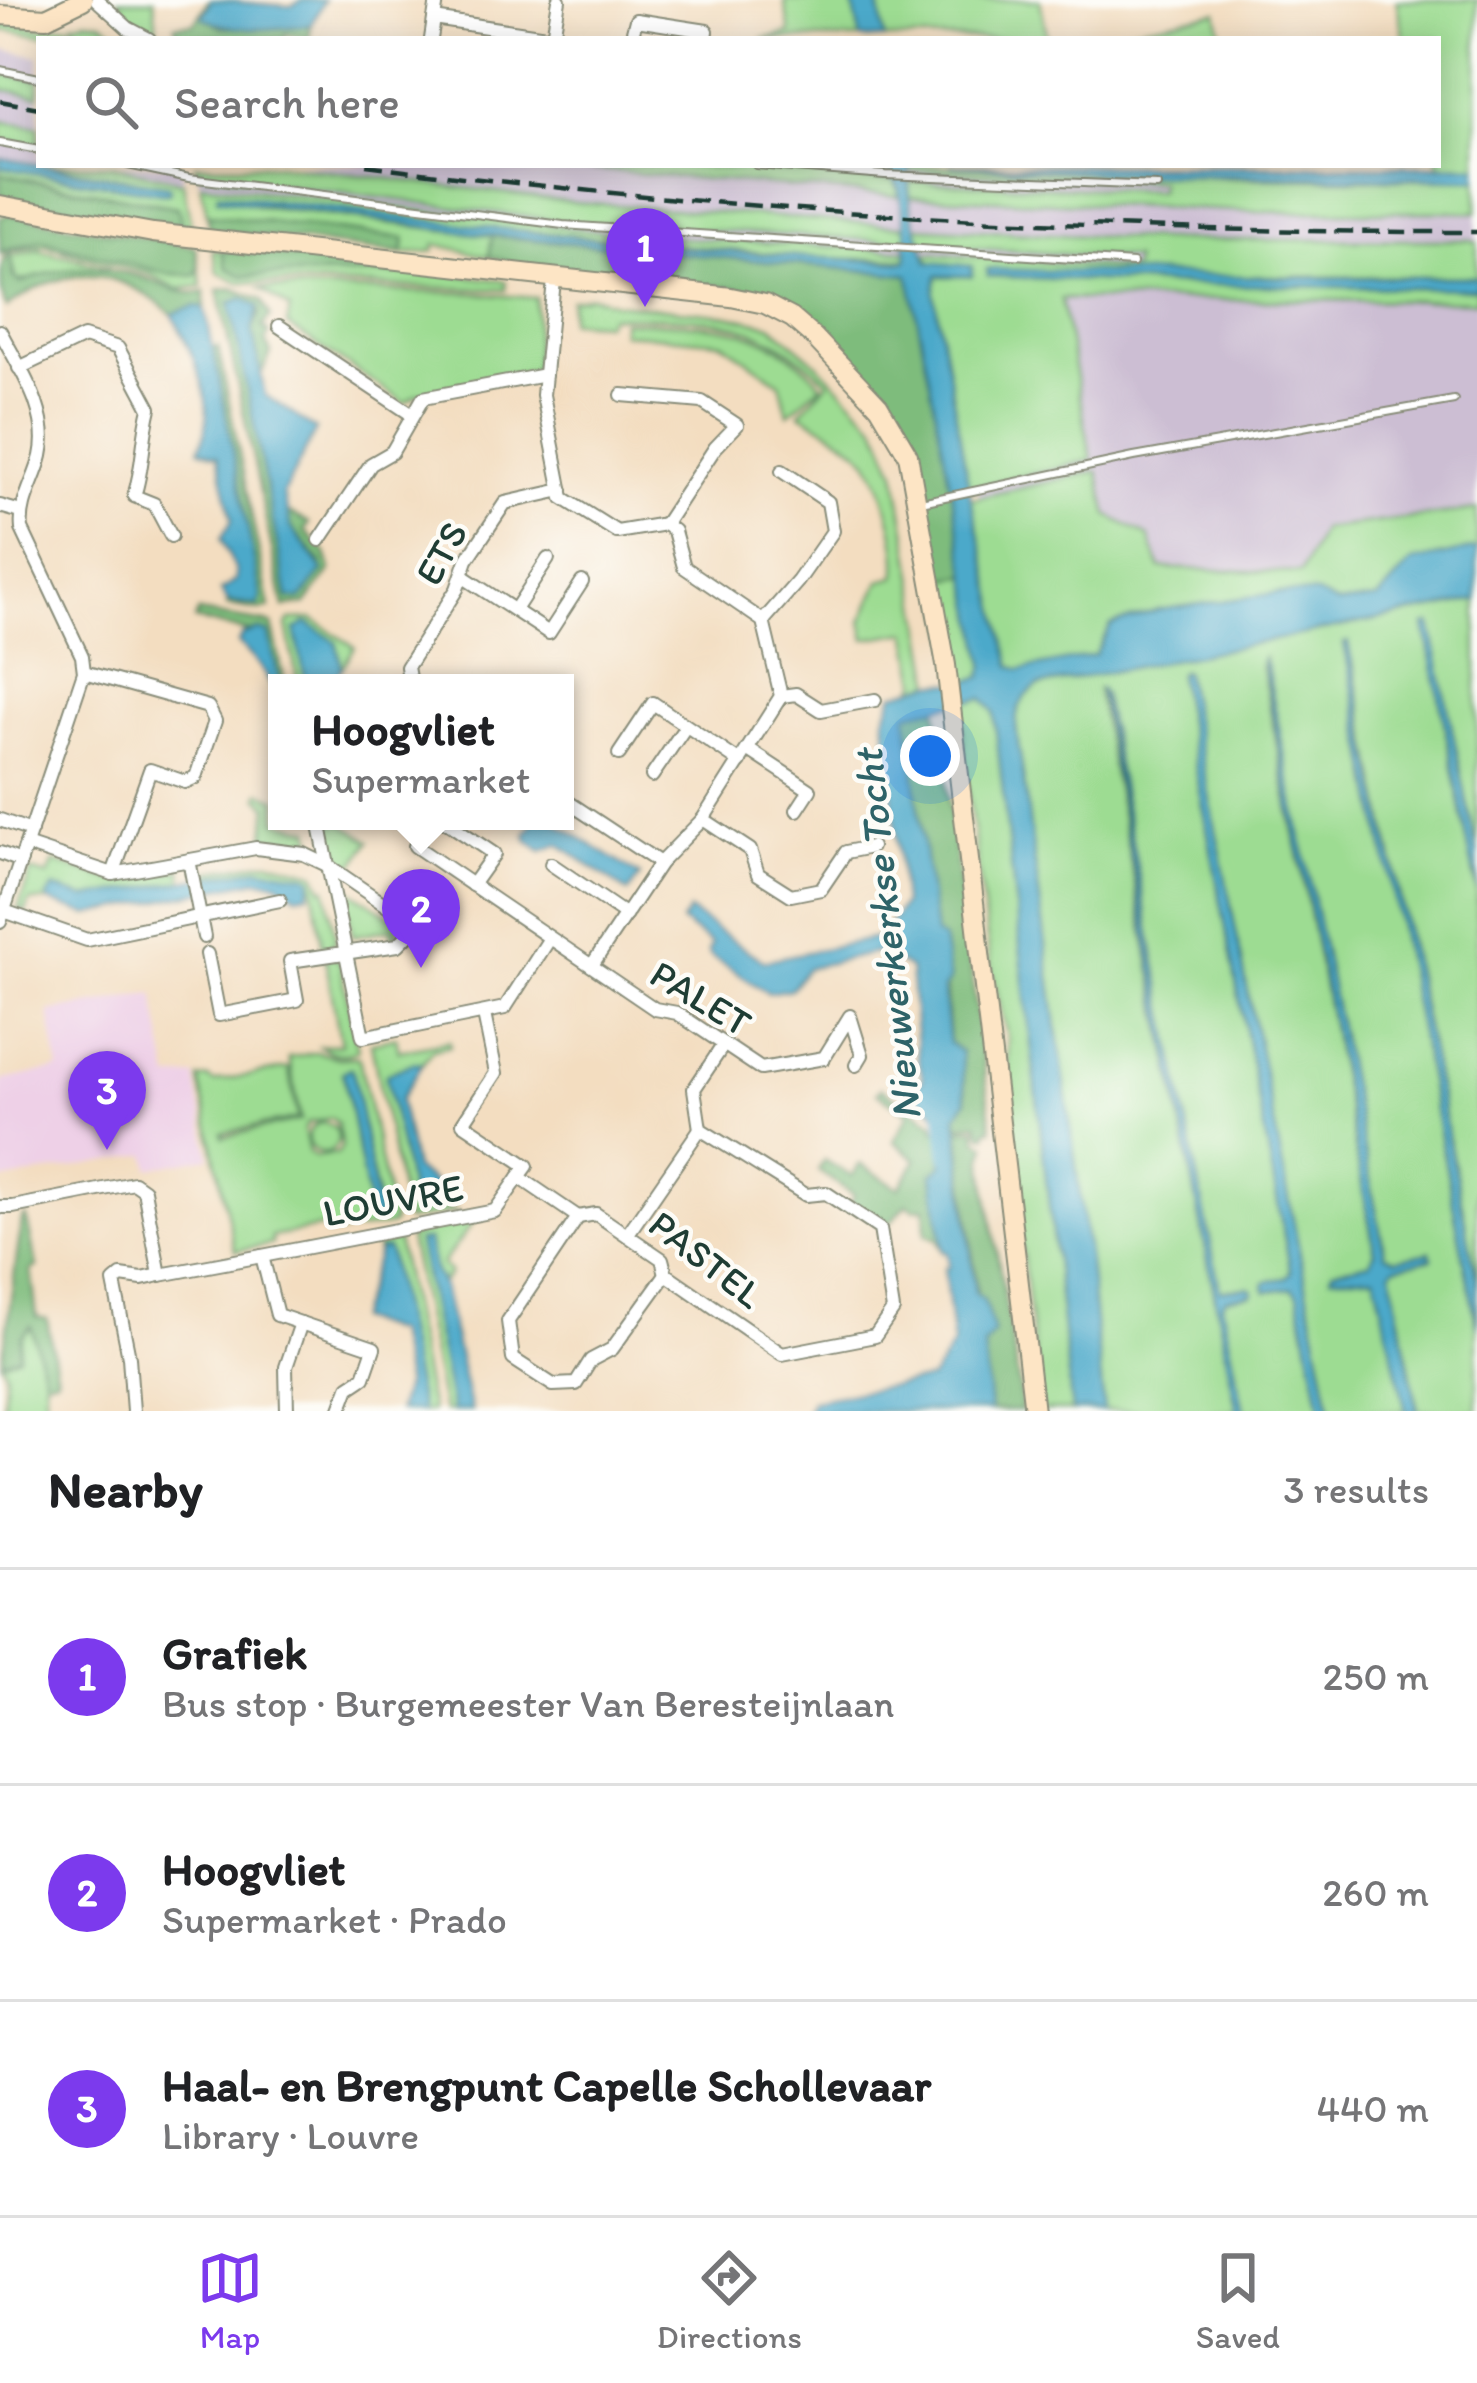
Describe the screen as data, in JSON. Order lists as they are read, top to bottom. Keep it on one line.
{"streets":{"street":["ETS","PALET","LOUVRE","PASTEL"]},"crossings":[["LOUVRE","PASTEL"]],"water":["Nieuwerkerkse Tocht"],"page":{"search":"Search here","pins":["1","2","3"],"popup":["Hoogvliet","Supermarket"],"heading":["Nearby","3 results"],"list":[{"mark":"1","name":"Grafiek","note":"Bus stop · Burgemeester Van Beresteijnlaan","value":"250 m"},{"mark":"2","name":"Hoogvliet","note":"Supermarket · Prado","value":"260 m"},{"mark":"3","name":"Haal- en Brengpunt Capelle Schollevaar","note":"Library · Louvre","value":"440 m"}],"nav":["Map","Directions","Saved"]}}
